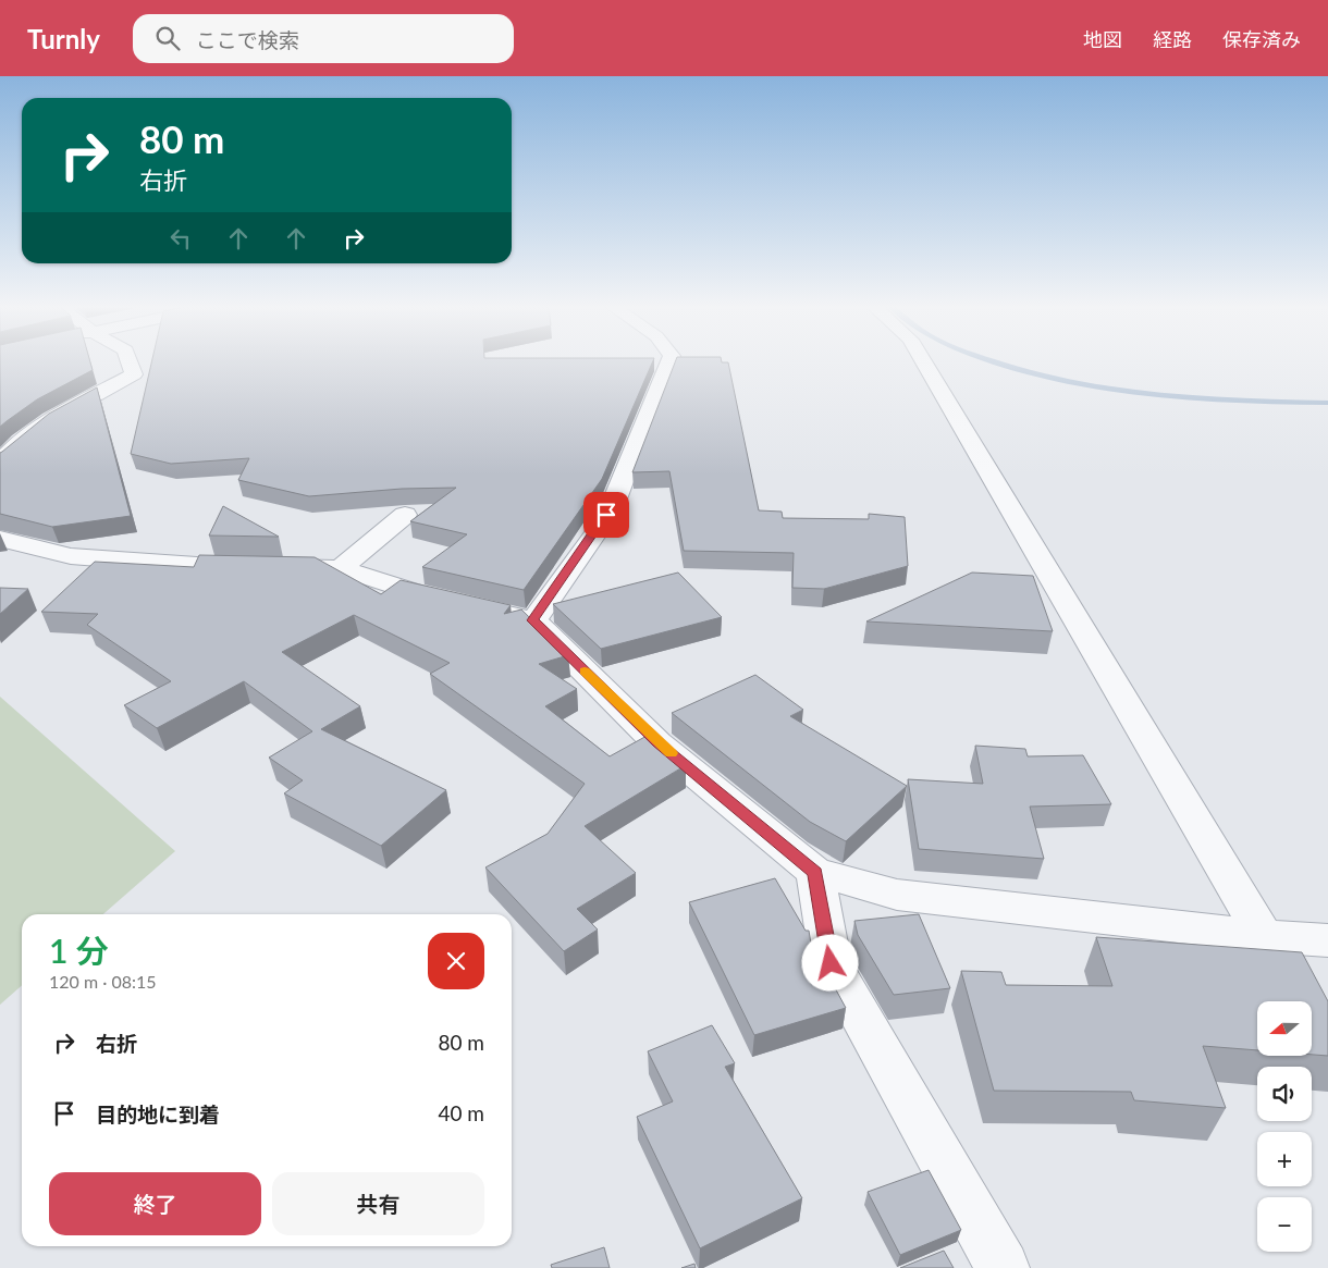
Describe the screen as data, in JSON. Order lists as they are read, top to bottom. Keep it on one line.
{"north":"left","page":{"header":"Turnly","search":"ここで検索","nav":["地図","経路","保存済み"],"turn":["80 m","右折"],"heading":["1 分","120 m · 08:15"],"map_buttons":["+","−"],"list":[{"name":"右折","value":"80 m"},{"name":"目的地に到着","value":"40 m"}],"buttons":["終了","共有"]}}
